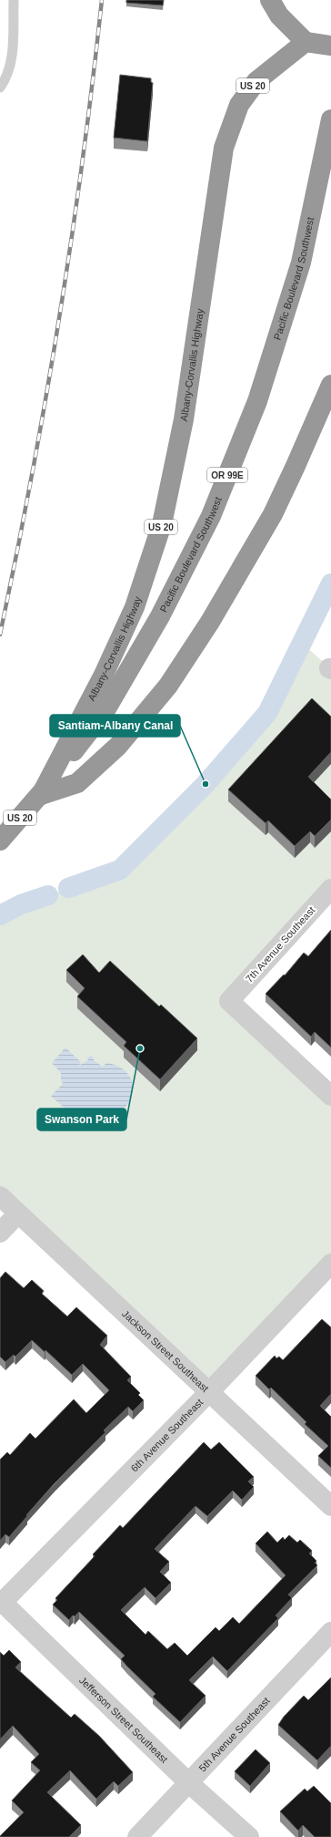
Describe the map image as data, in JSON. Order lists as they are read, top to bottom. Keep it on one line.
{"streets":{"highway":["US 20","Pacific Boulevard Southwest","Albany-Corvallis Highway","OR 99E"],"street":["7th Avenue Southeast","Jackson Street Southeast","6th Avenue Southeast","Jefferson Street Southeast","5th Avenue Southeast"]},"crossings":[["US 20","Pacific Boulevard Southwest"],["US 20","Albany-Corvallis Highway"],["Pacific Boulevard Southwest","Albany-Corvallis Highway"],["Jackson Street Southeast","6th Avenue Southeast"],["6th Avenue Southeast","Jefferson Street Southeast"],["Jefferson Street Southeast","5th Avenue Southeast"]],"places":["Santiam-Albany Canal","Swanson Park"]}
